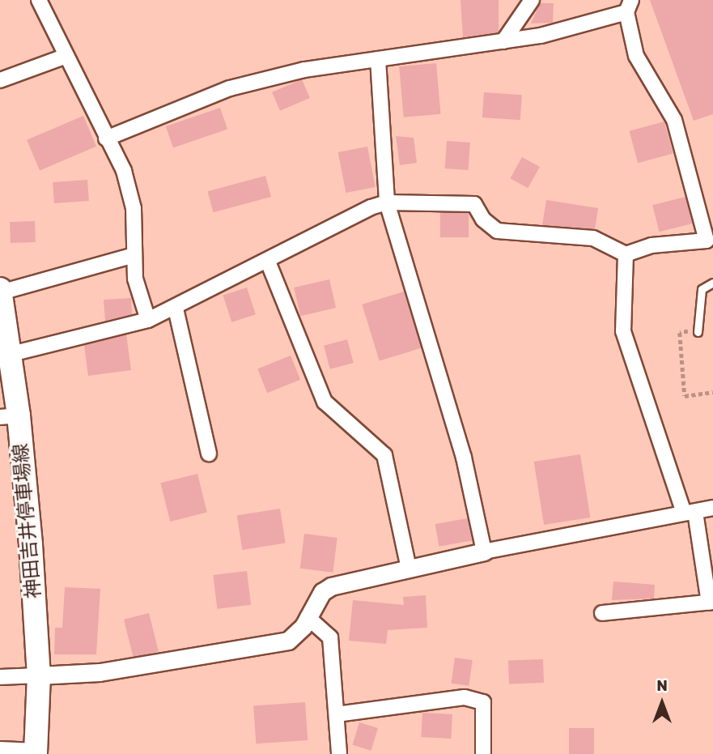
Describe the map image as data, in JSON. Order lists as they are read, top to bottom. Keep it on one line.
{"streets":{"main road":["神田吉井停車場線"]},"north":"top"}
